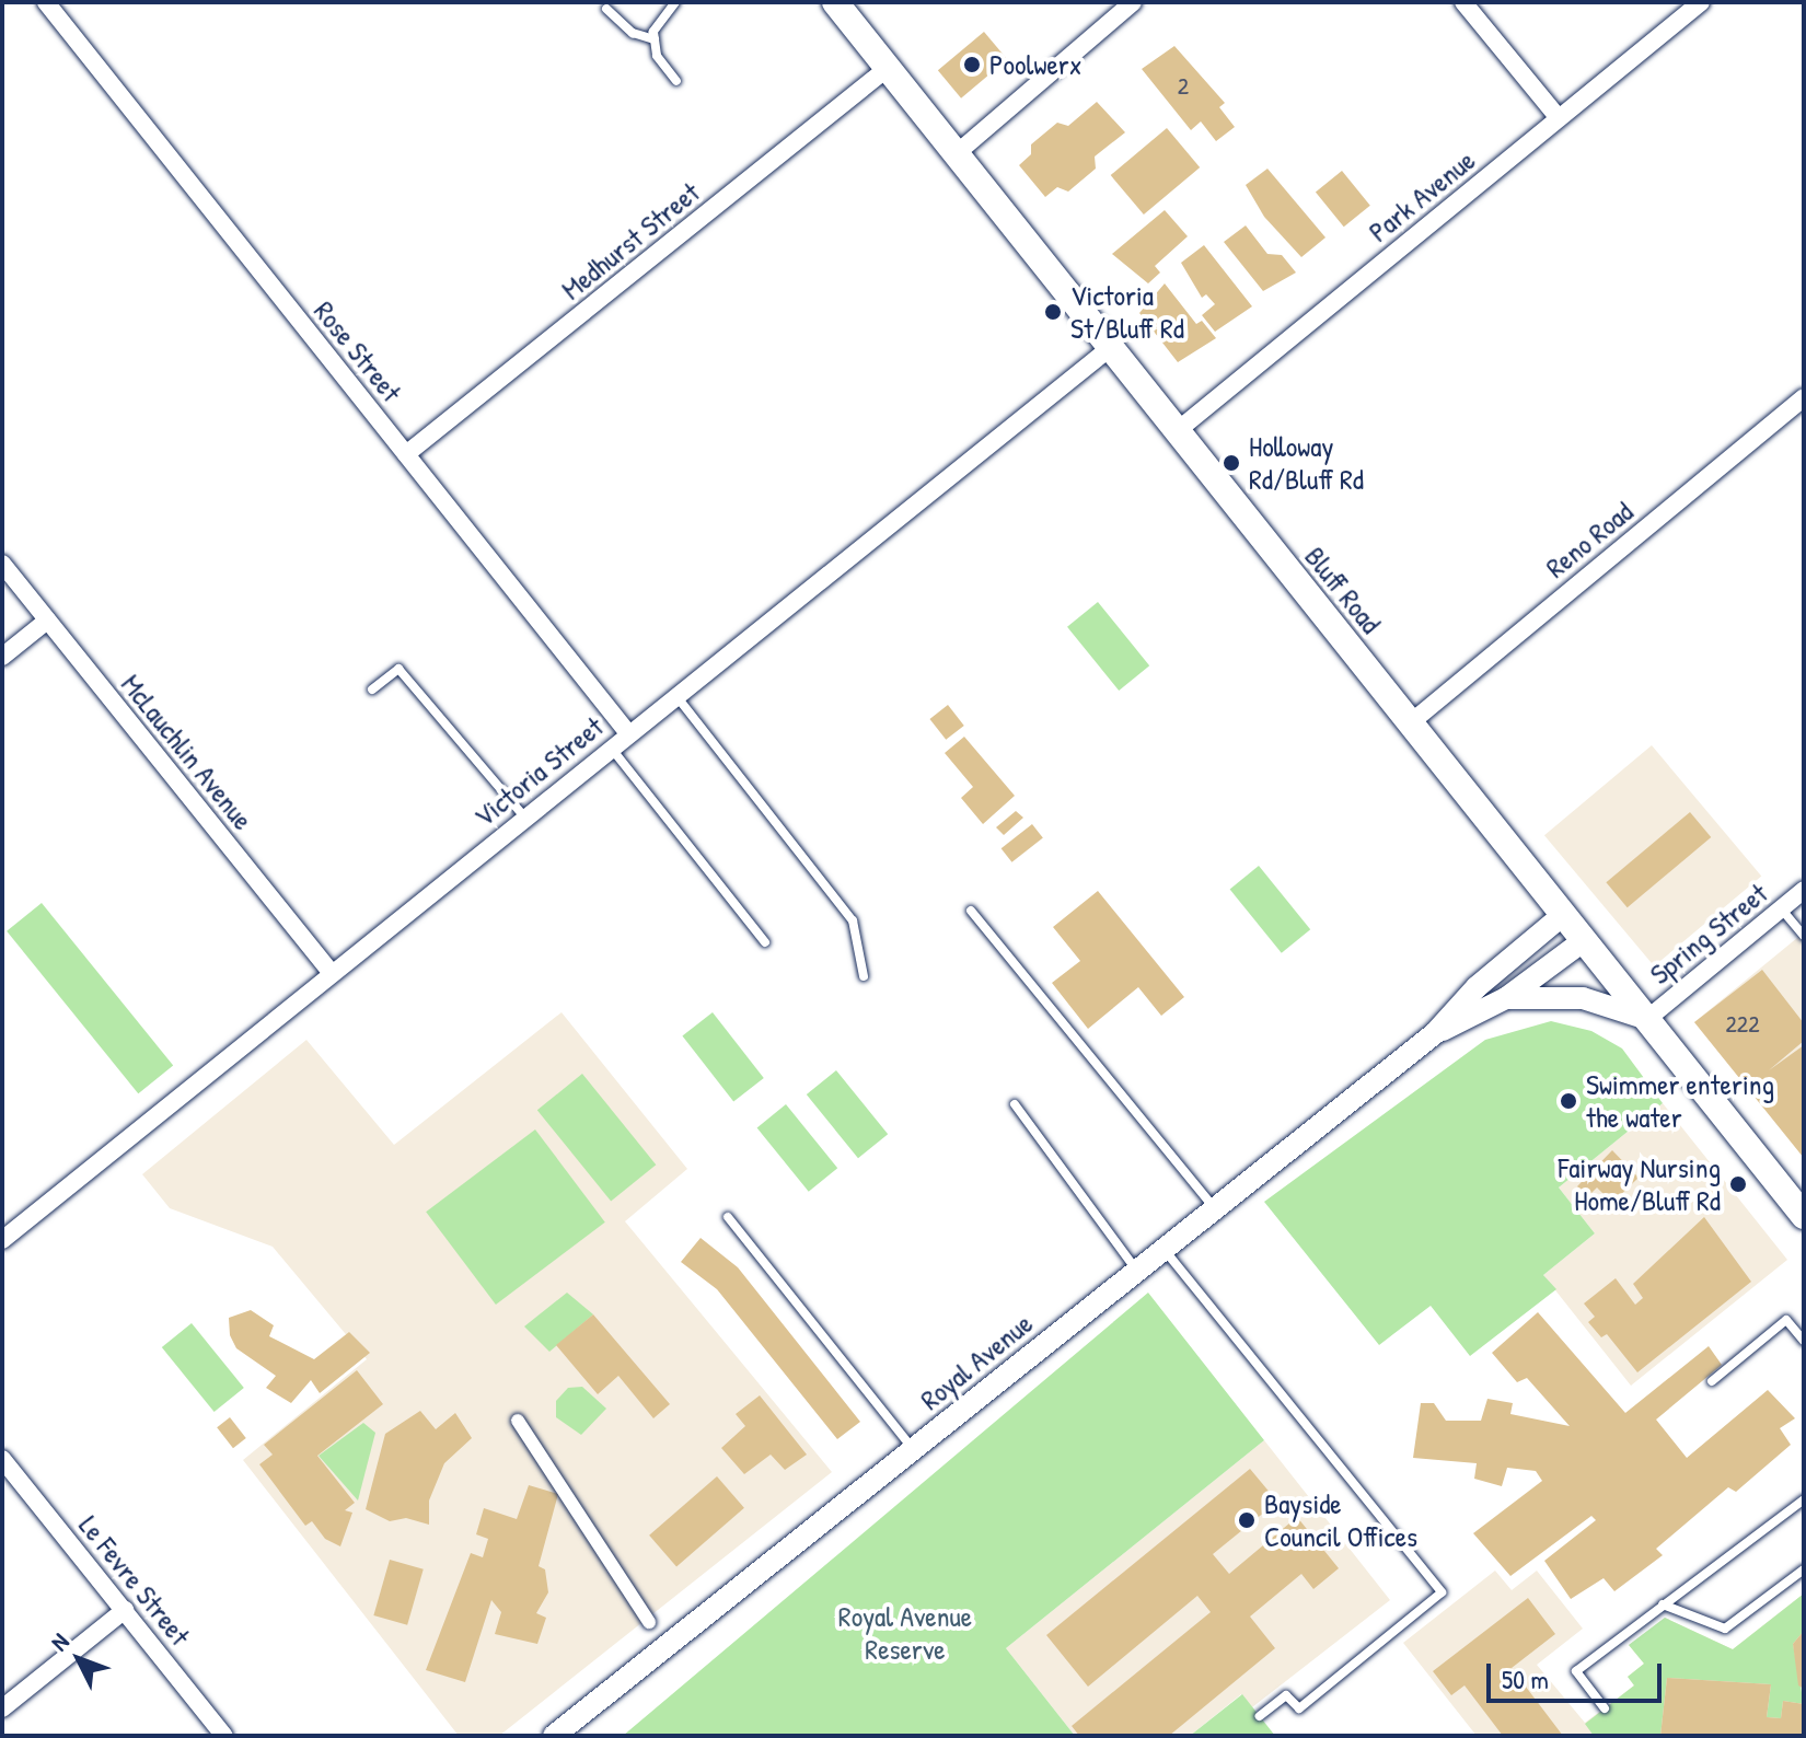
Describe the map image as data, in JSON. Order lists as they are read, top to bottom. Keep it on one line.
{"streets":{"main road":["Bluff Road"],"street":["Park Avenue","Medhurst Street","Rose Street","Reno Road","McLauchlin Avenue","Victoria Street","Spring Street","Royal Avenue","Le Fevre Street"]},"crossings":[["Park Avenue","Bluff Road"],["Medhurst Street","Rose Street"],["Medhurst Street","Bluff Road"],["Rose Street","Victoria Street"],["Reno Road","Bluff Road"],["Bluff Road","Victoria Street"],["Bluff Road","Spring Street"],["Bluff Road","Royal Avenue"],["McLauchlin Avenue","Victoria Street"]],"parks":["Royal Avenue Reserve"],"places":["Poolwerx","Victoria St/Bluff Rd","Holloway Rd/Bluff Rd","Swimmer entering the water","Fairway Nursing Home/Bluff Rd","Bayside Council Offices"],"house_numbers":["2","222"],"scale_bar":"50 m","north":"top left"}
